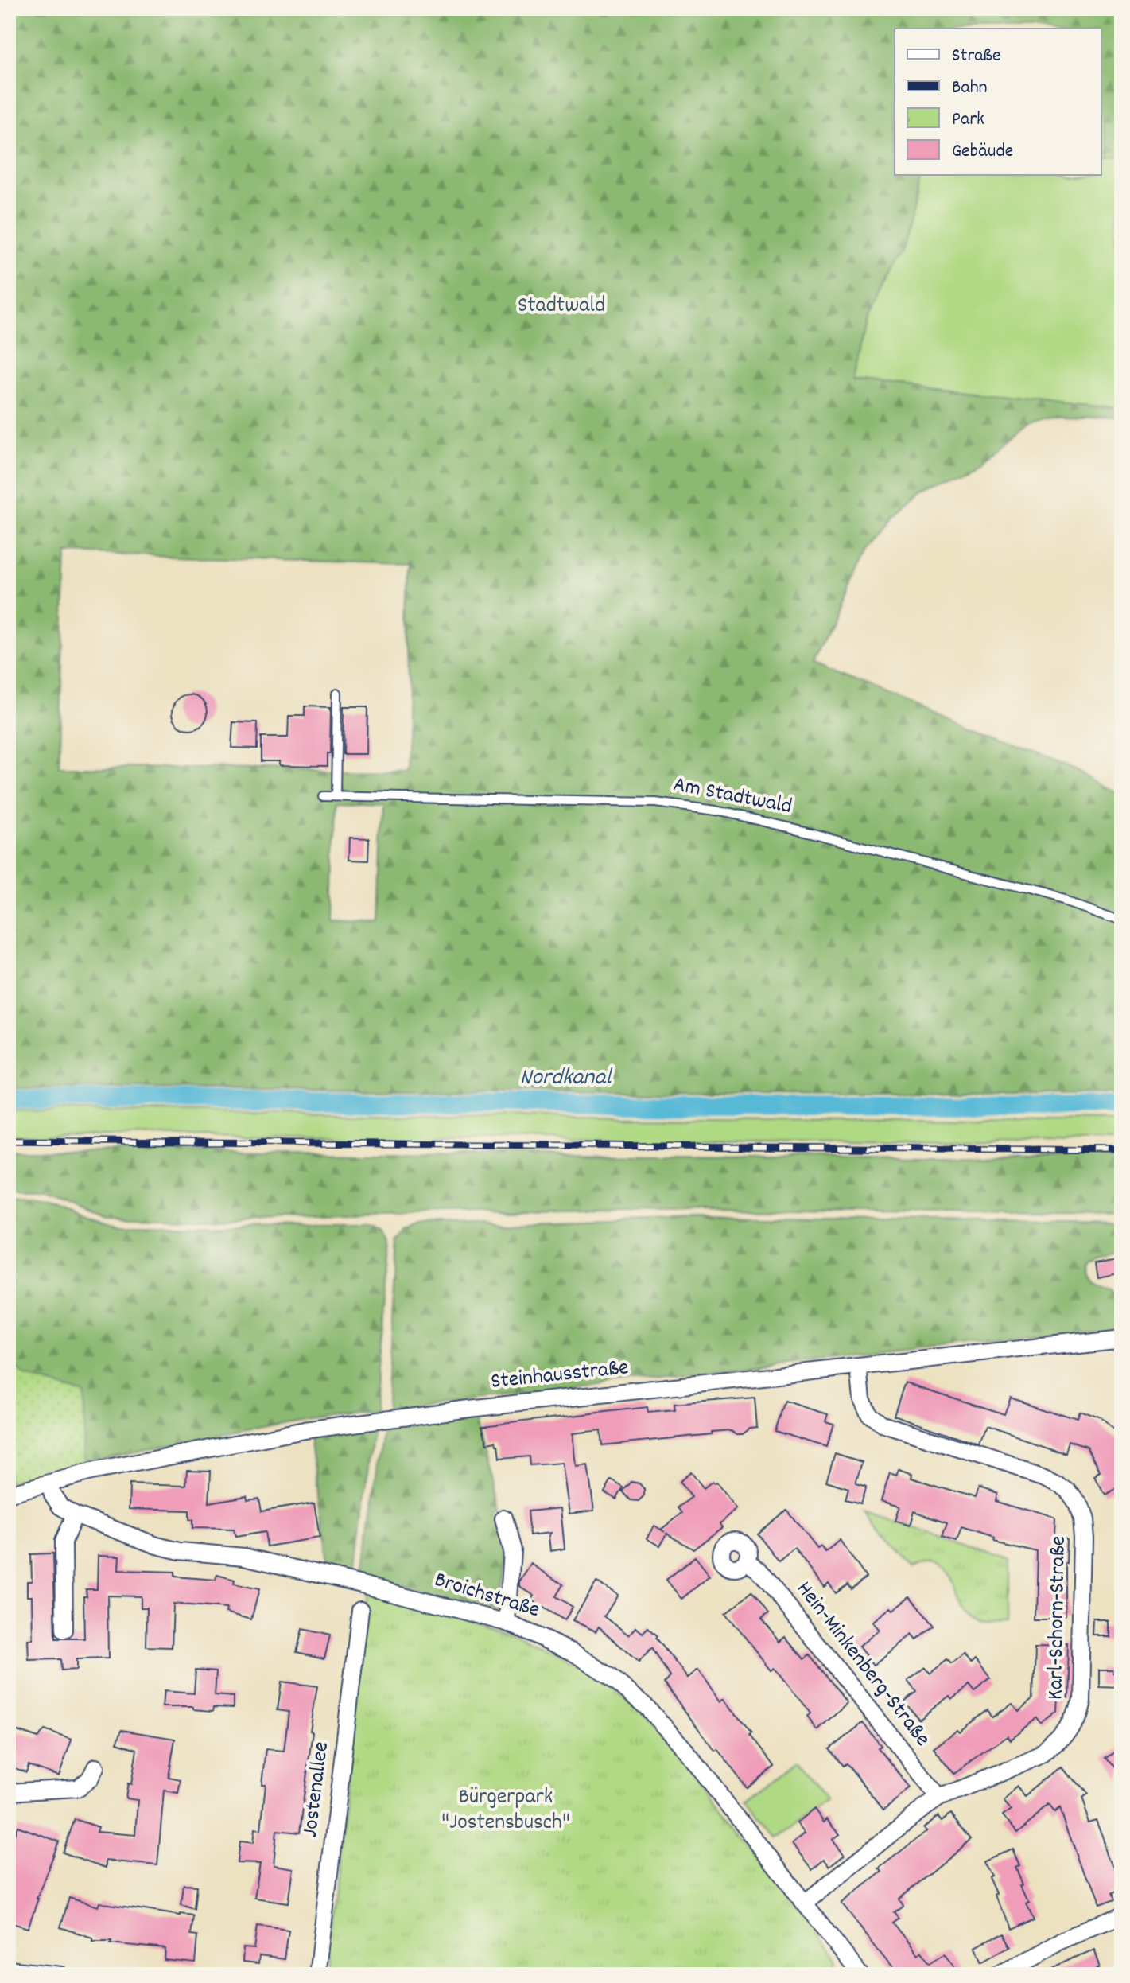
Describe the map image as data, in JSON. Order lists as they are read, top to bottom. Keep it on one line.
{"streets":{"street":["Steinhausstraße","Broichstraße","Karl-Schorn-Straße","Hein-Minkenberg-Straße","Jostenallee"],"lane":["Am Stadtwald"]},"crossings":[["Steinhausstraße","Broichstraße"],["Steinhausstraße","Karl-Schorn-Straße"],["Broichstraße","Karl-Schorn-Straße"],["Karl-Schorn-Straße","Hein-Minkenberg-Straße"]],"water":["Nordkanal"],"parks":["Stadtwald","Bürgerpark \"Jostensbusch\""],"legend":["Straße","Bahn","Park","Gebäude"]}
